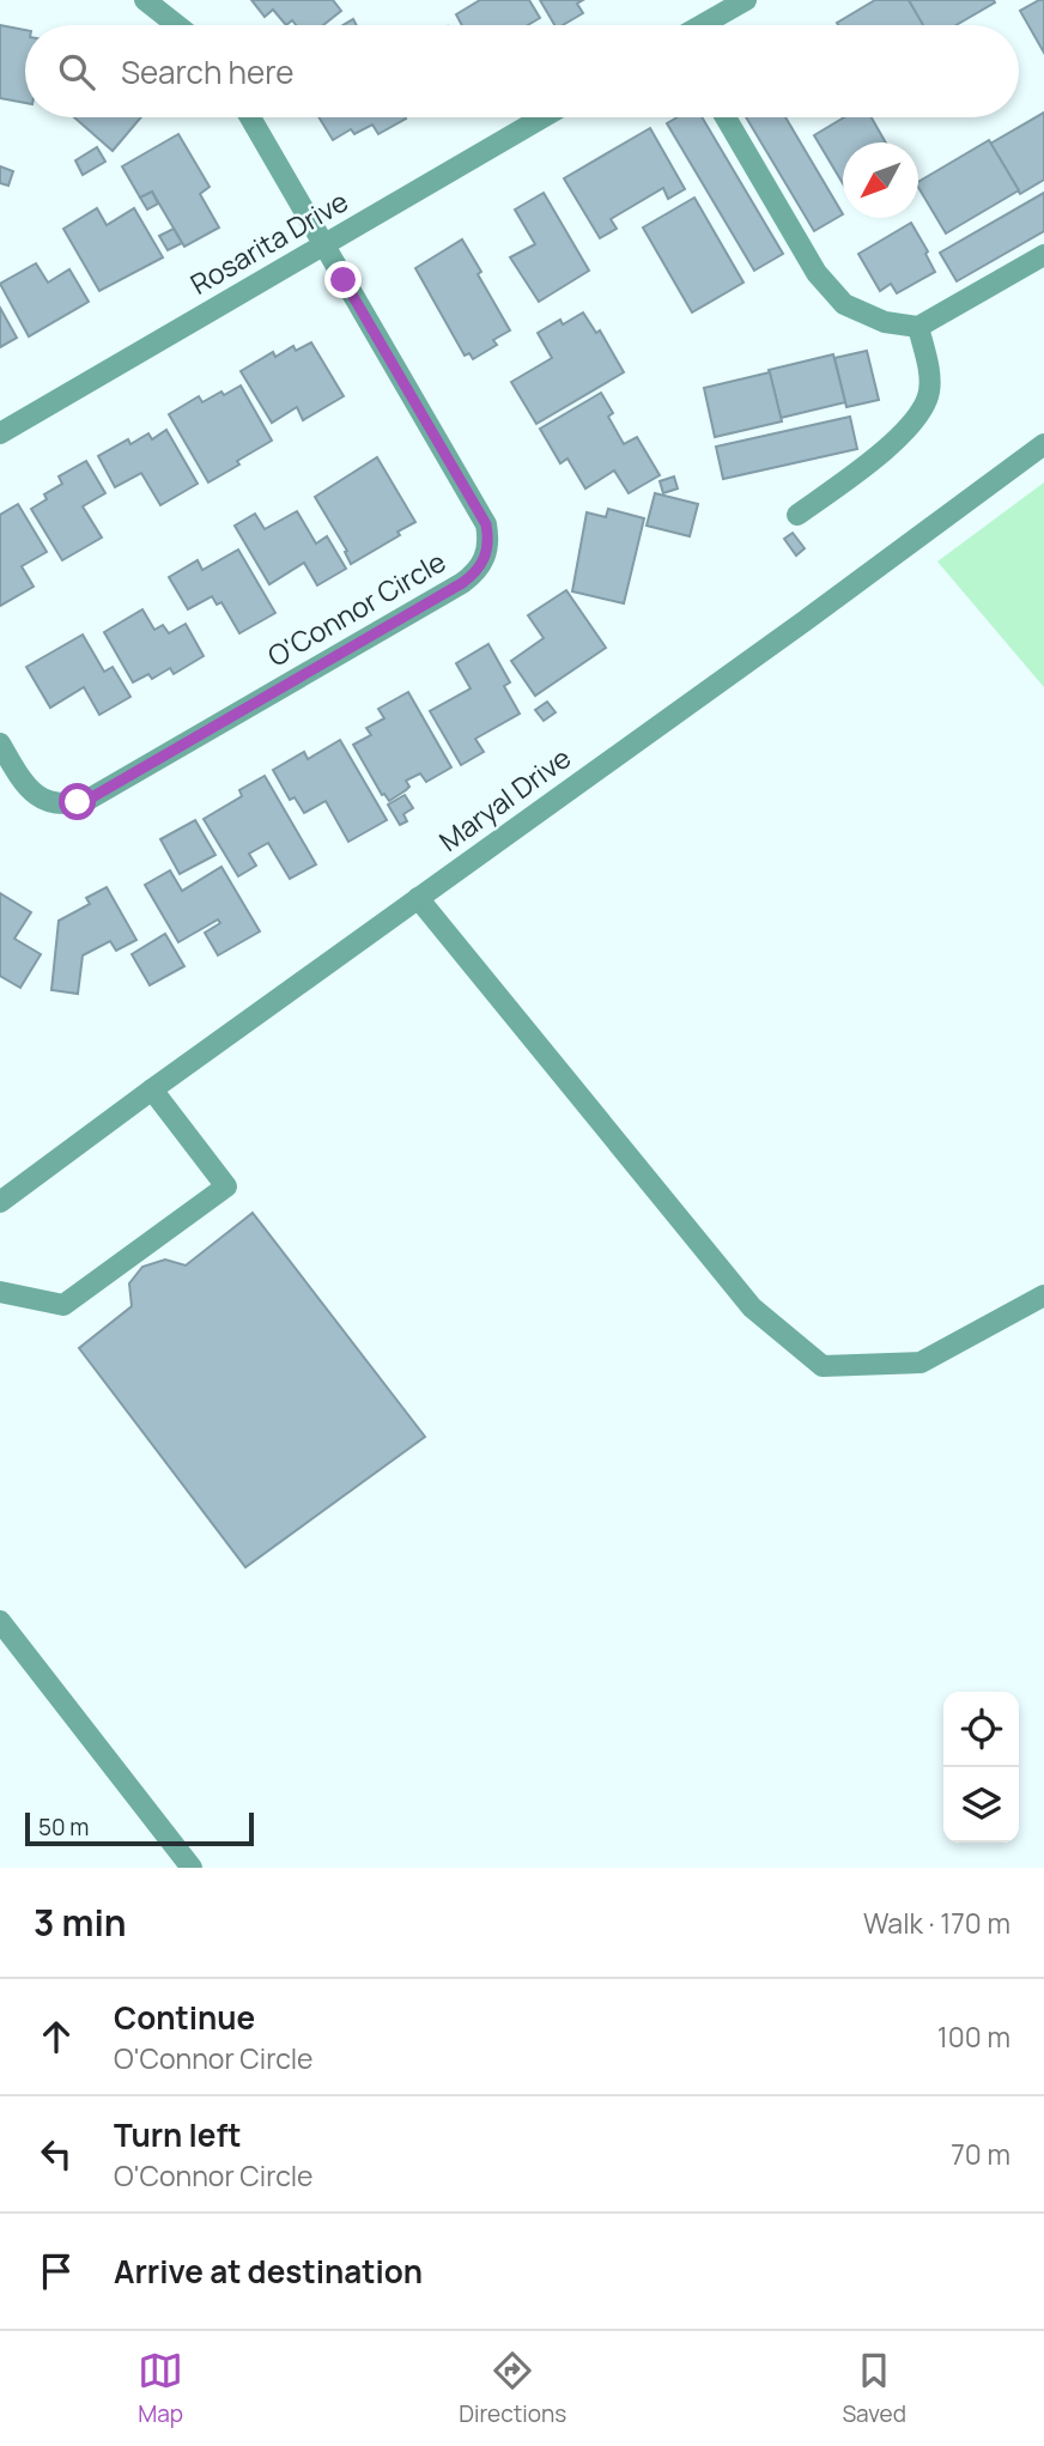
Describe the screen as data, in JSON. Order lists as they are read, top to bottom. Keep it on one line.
{"streets":{"street":["Rosarita Drive","O'Connor Circle","Maryal Drive"]},"crossings":[["Rosarita Drive","O'Connor Circle"]],"scale_bar":"50 m","north":"bottom left","page":{"search":"Search here","scale":"50 m","heading":["3 min","Walk · 170 m"],"list":[["Continue","O'Connor Circle","100 m"],["Turn left","O'Connor Circle","70 m"],"Arrive at destination"],"nav":["Map","Directions","Saved"]}}
